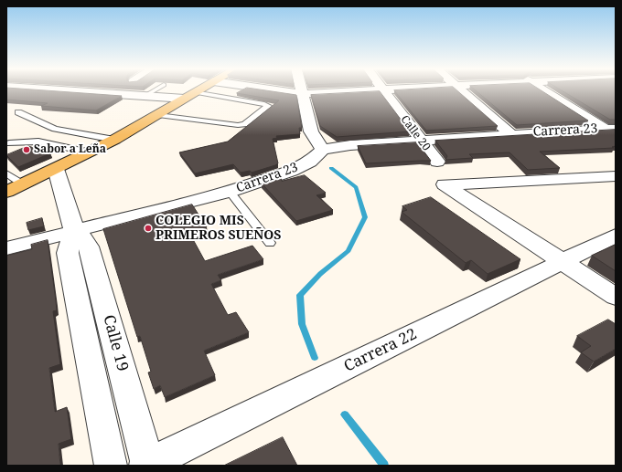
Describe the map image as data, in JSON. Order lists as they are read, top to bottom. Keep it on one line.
{"streets":{"street":["Carrera 23","Calle 20","Calle 19","Carrera 22"]},"crossings":[["Carrera 23","Calle 20"],["Carrera 23","Calle 19"],["Calle 19","Carrera 22"]],"places":["Sabor a Leña","COLEGIO MIS PRIMEROS SUEÑOS"]}
